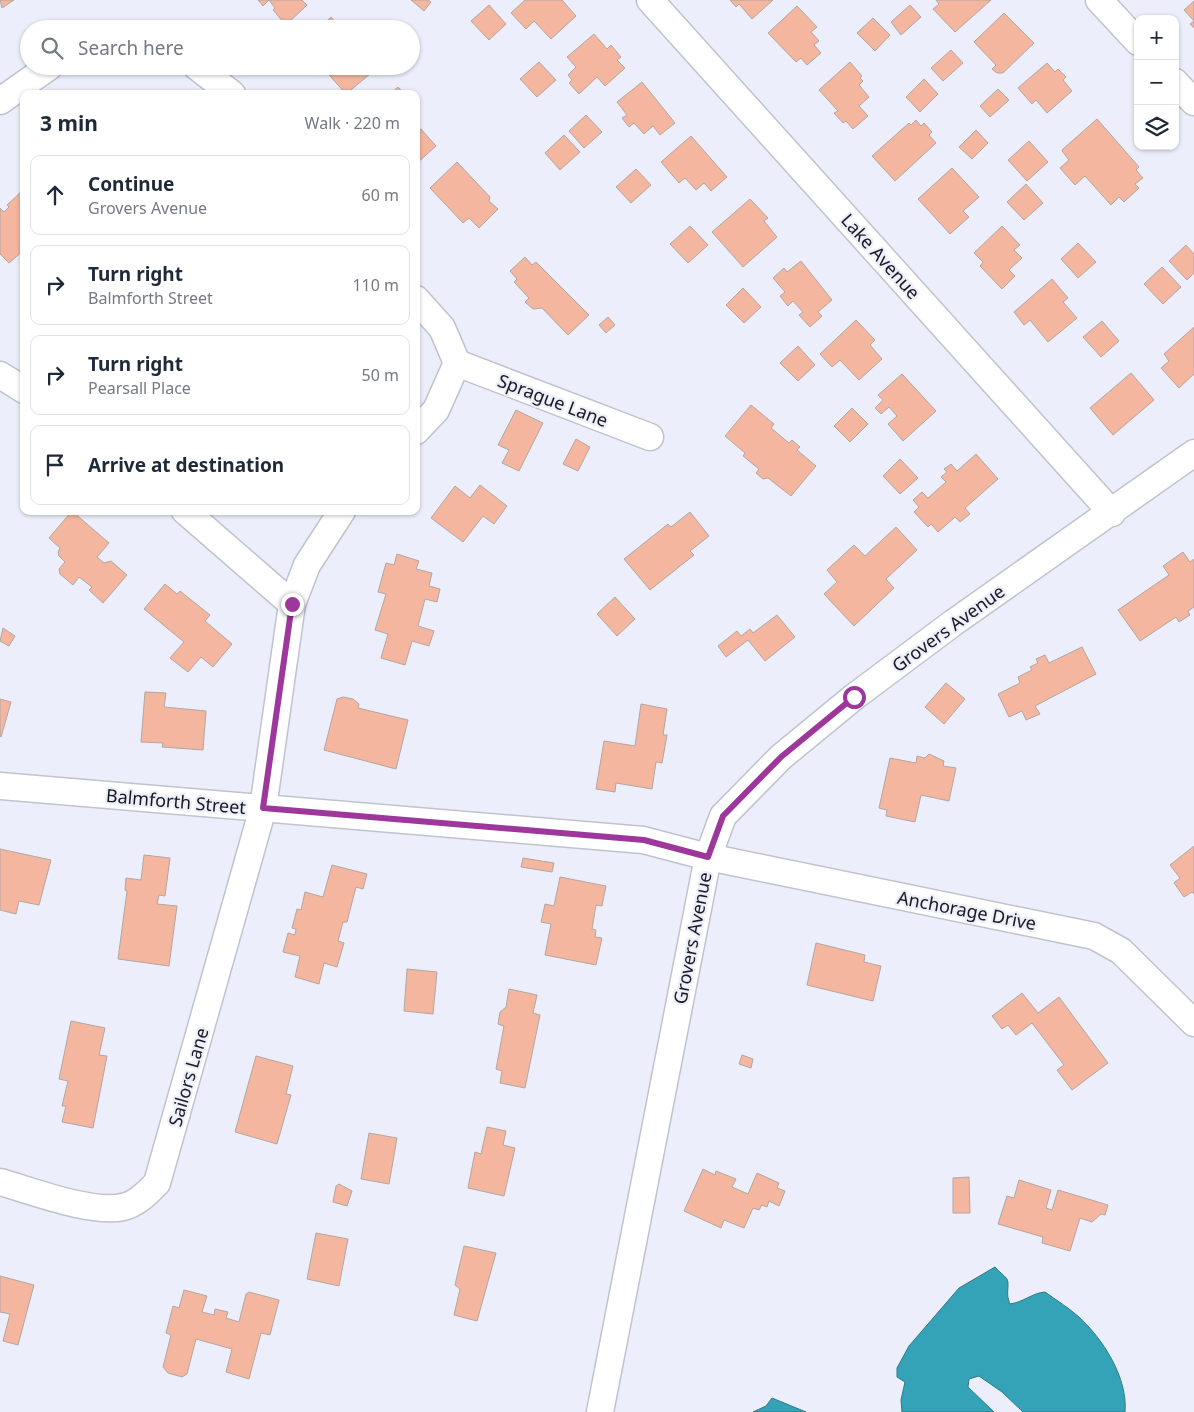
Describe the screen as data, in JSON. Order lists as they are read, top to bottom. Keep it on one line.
{"streets":{"street":["Lake Avenue","Sprague Lane","Grovers Avenue","Balmforth Street","Anchorage Drive","Sailors Lane"]},"crossings":[["Lake Avenue","Grovers Avenue"],["Grovers Avenue","Balmforth Street"],["Grovers Avenue","Anchorage Drive"],["Balmforth Street","Anchorage Drive"],["Balmforth Street","Sailors Lane"]],"page":{"map_buttons":["+","−"],"search":"Search here","heading":["3 min","Walk · 220 m"],"list":[["Continue","Grovers Avenue","60 m"],["Turn right","Balmforth Street","110 m"],["Turn right","Pearsall Place","50 m"],"Arrive at destination"]}}
